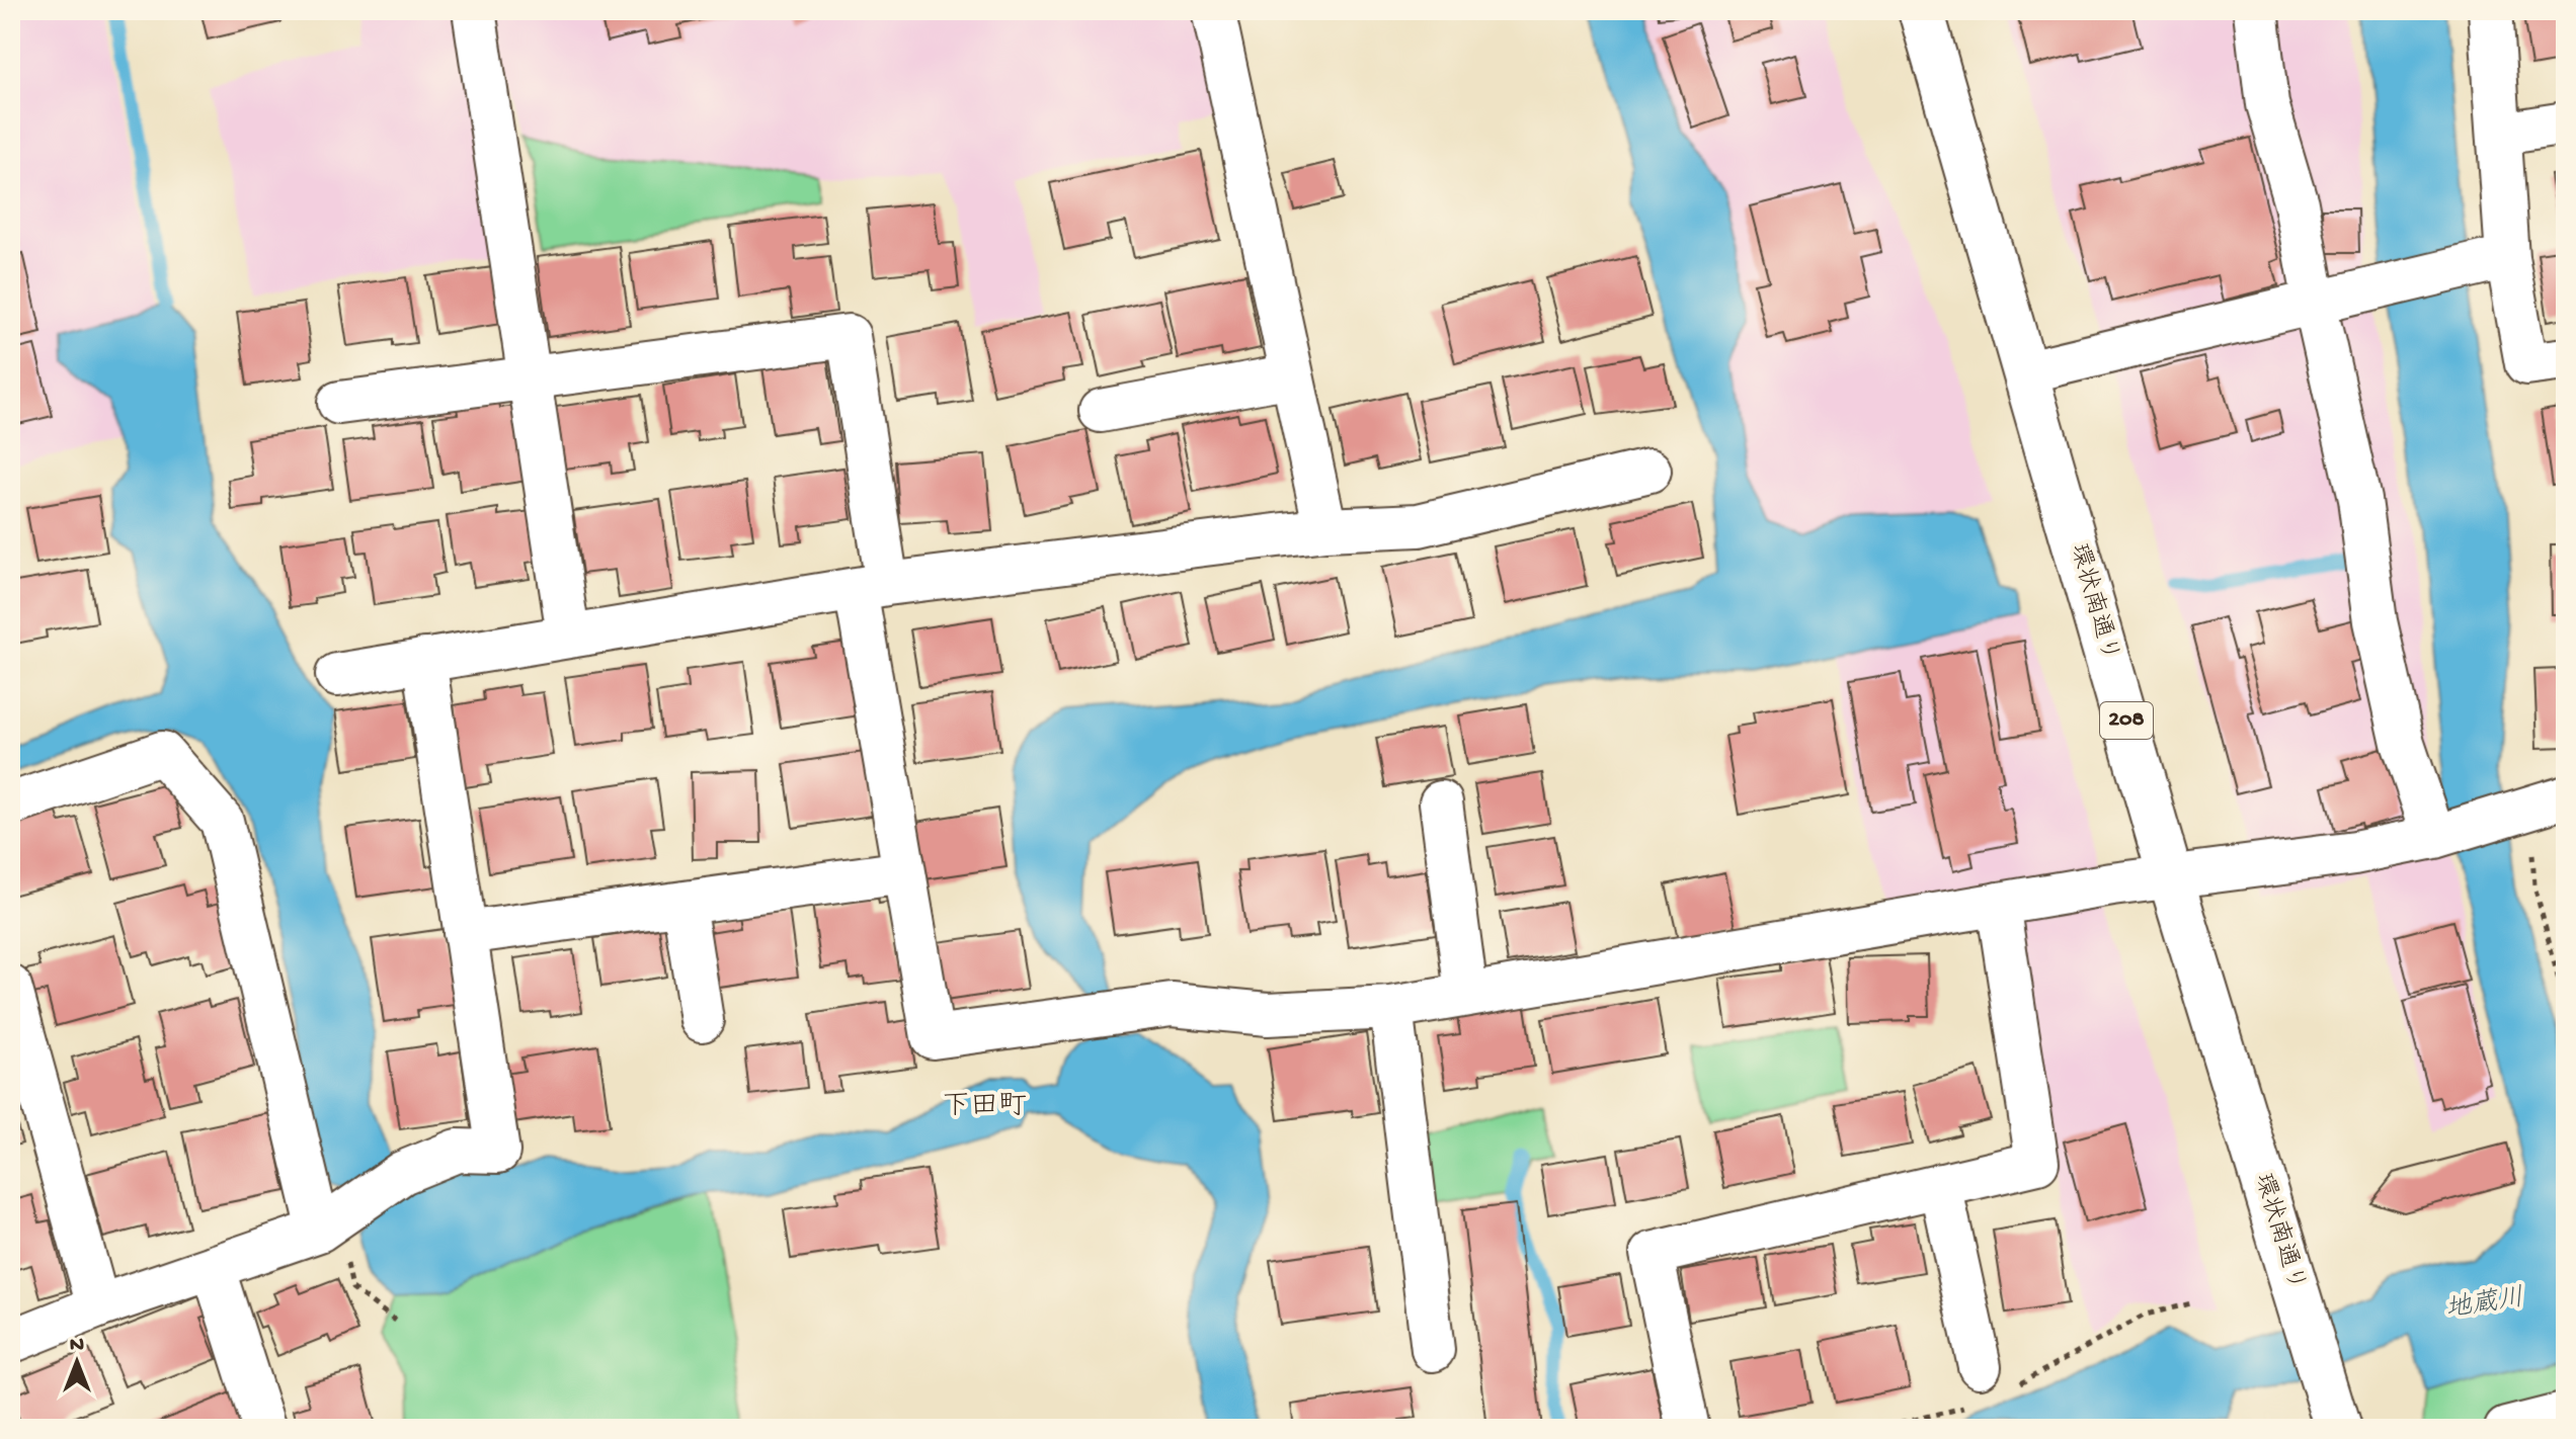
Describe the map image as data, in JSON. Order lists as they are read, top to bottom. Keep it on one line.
{"streets":{"highway":["環状南通り","208"]},"districts":["下田町"],"water":["地蔵川"],"north":"top"}
